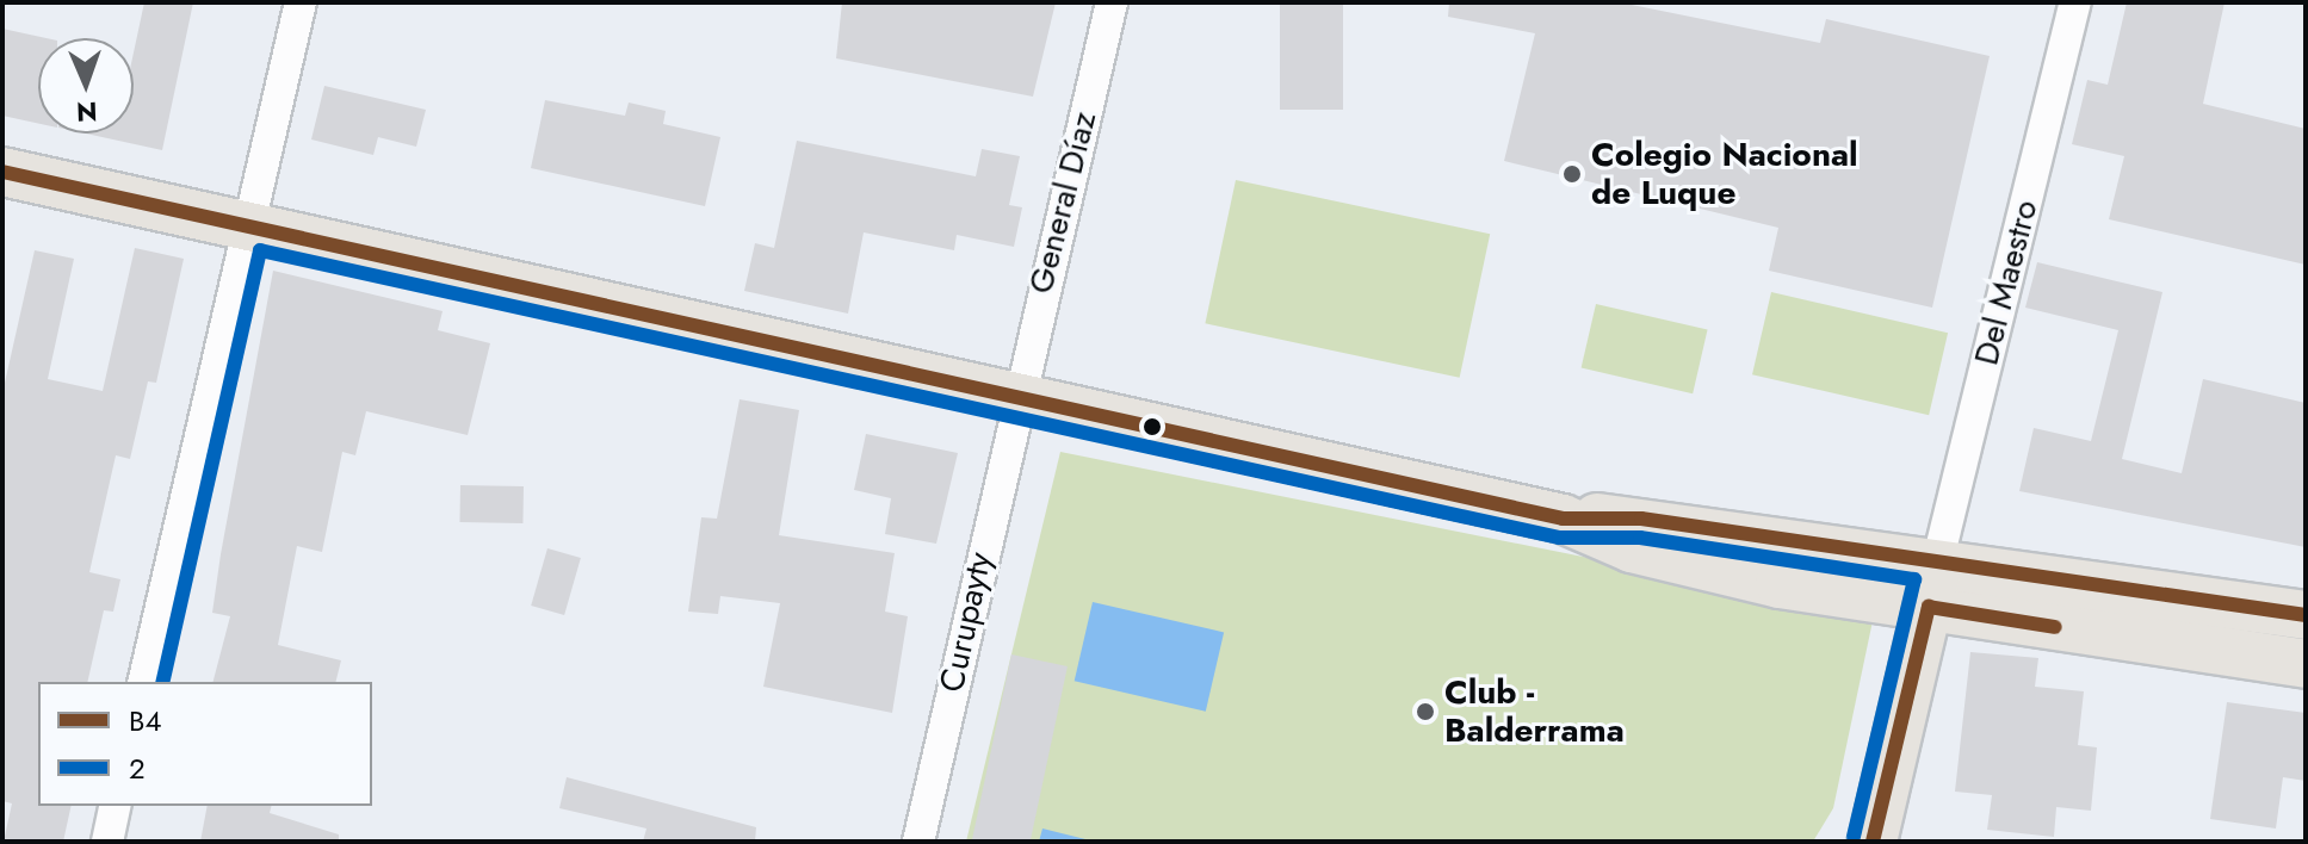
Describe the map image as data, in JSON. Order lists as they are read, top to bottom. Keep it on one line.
{"streets":{"street":["General Díaz","Del Maestro","Curupayty"]},"crossings":[["General Díaz","Curupayty"]],"places":["Colegio Nacional de Luque","Club - Balderrama"],"lines":["transit line B4","transit line 2"],"legend":["B4","2"],"north":"bottom"}
